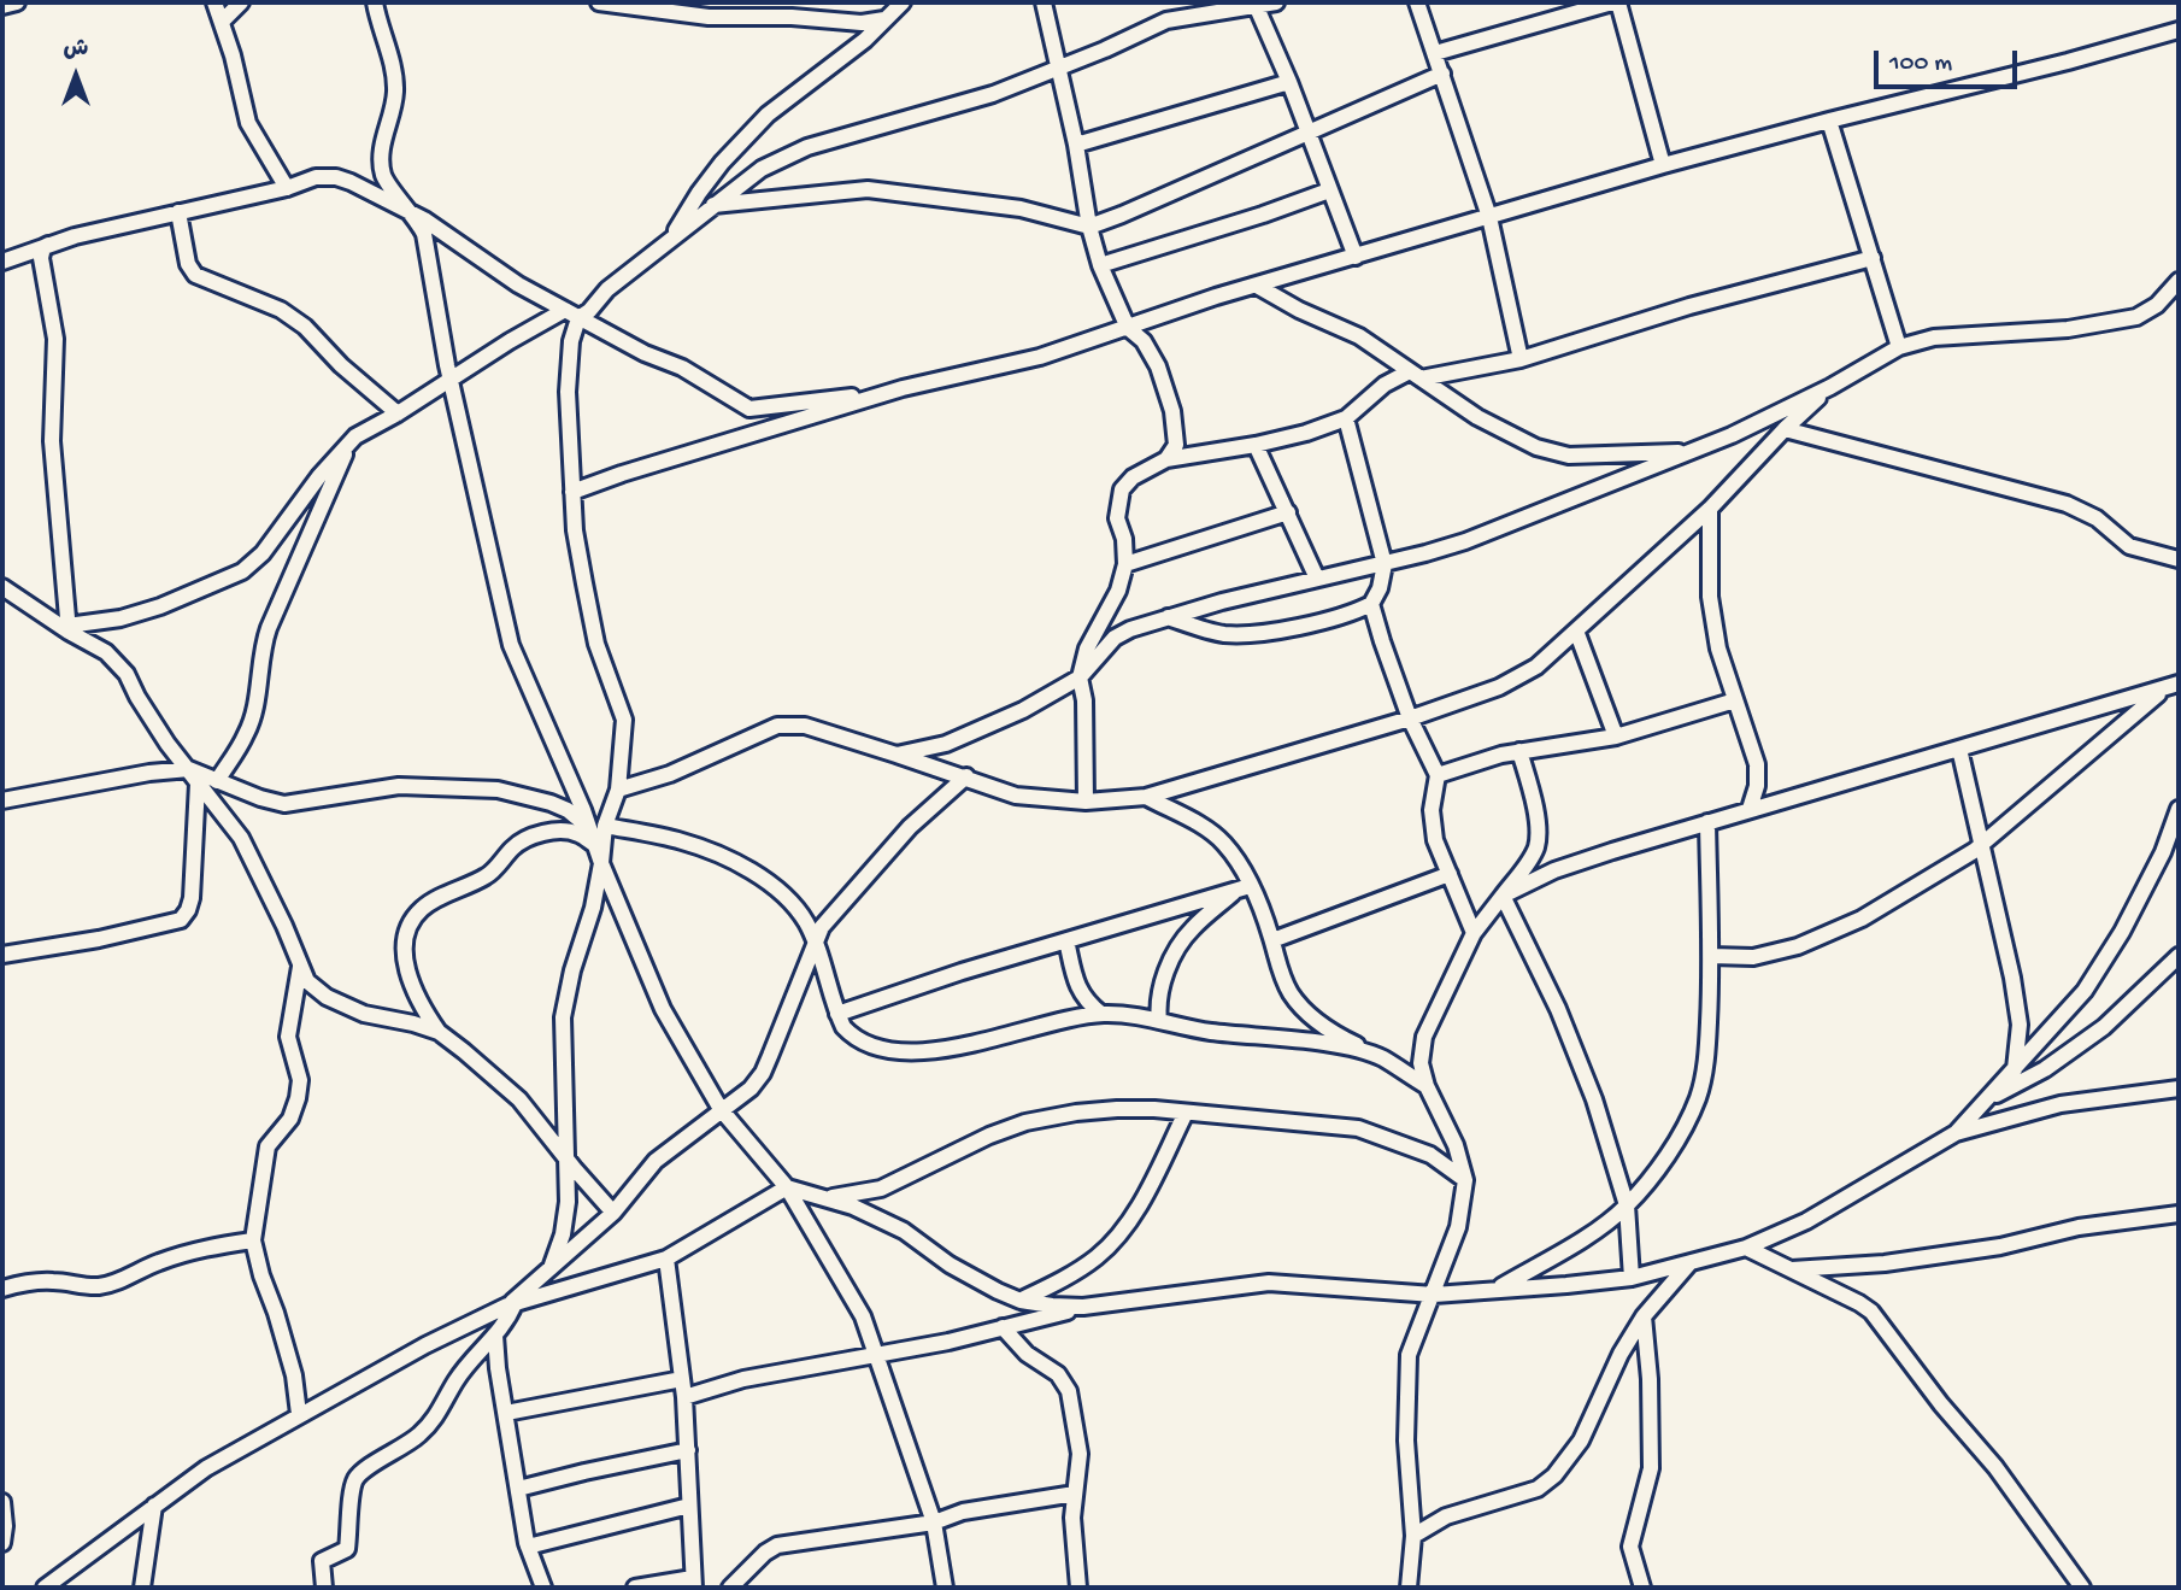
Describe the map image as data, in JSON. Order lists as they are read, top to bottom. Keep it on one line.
{"scale_bar":"100 m","north":"top"}
